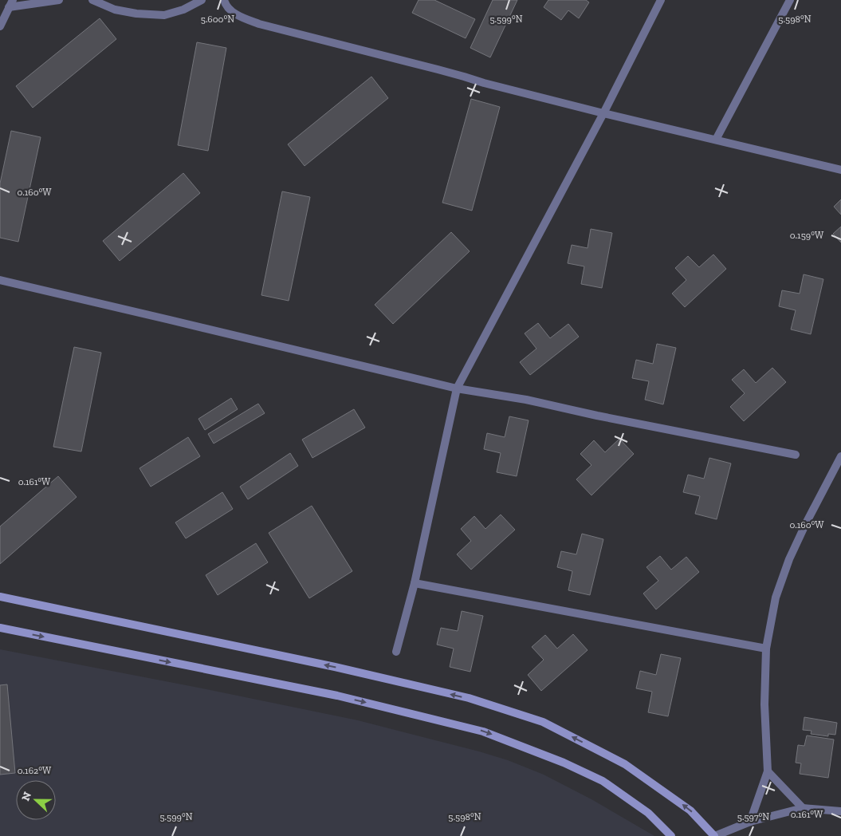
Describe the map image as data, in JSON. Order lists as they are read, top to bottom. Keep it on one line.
{"north":"left","coordinates":["5.600°N","5.599°N","5.598°N","0.160°W","0.159°W","0.161°W","0.162°W","5.597°N"]}
